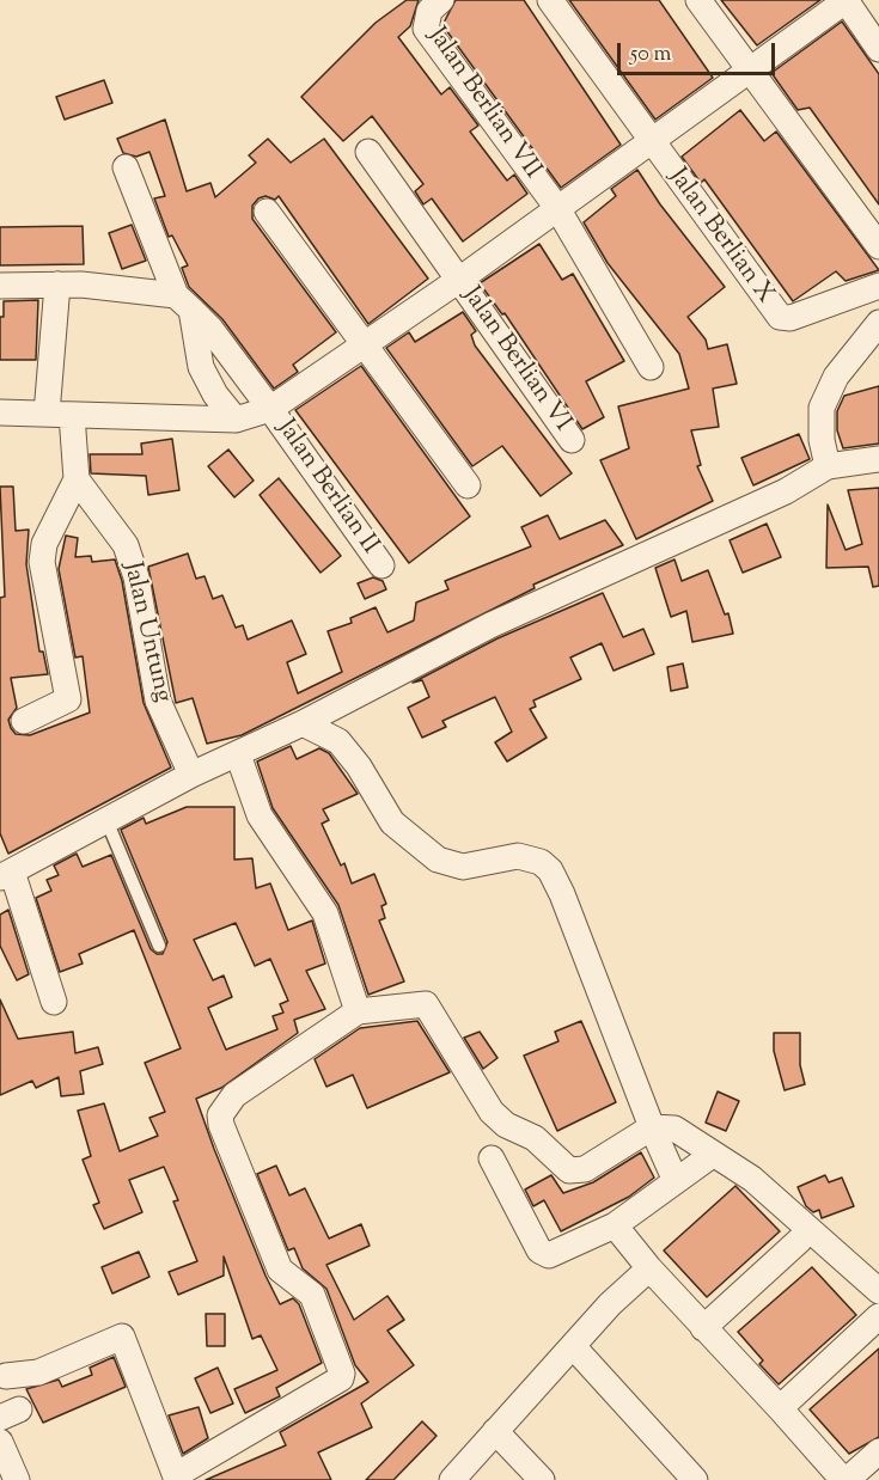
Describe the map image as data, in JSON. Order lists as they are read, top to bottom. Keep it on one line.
{"streets":{"street":["Jalan Berlian VII","Jalan Berlian X","Jalan Berlian VI","Jalan Berlian II","Jalan Untung"]},"scale_bar":"50 m"}
